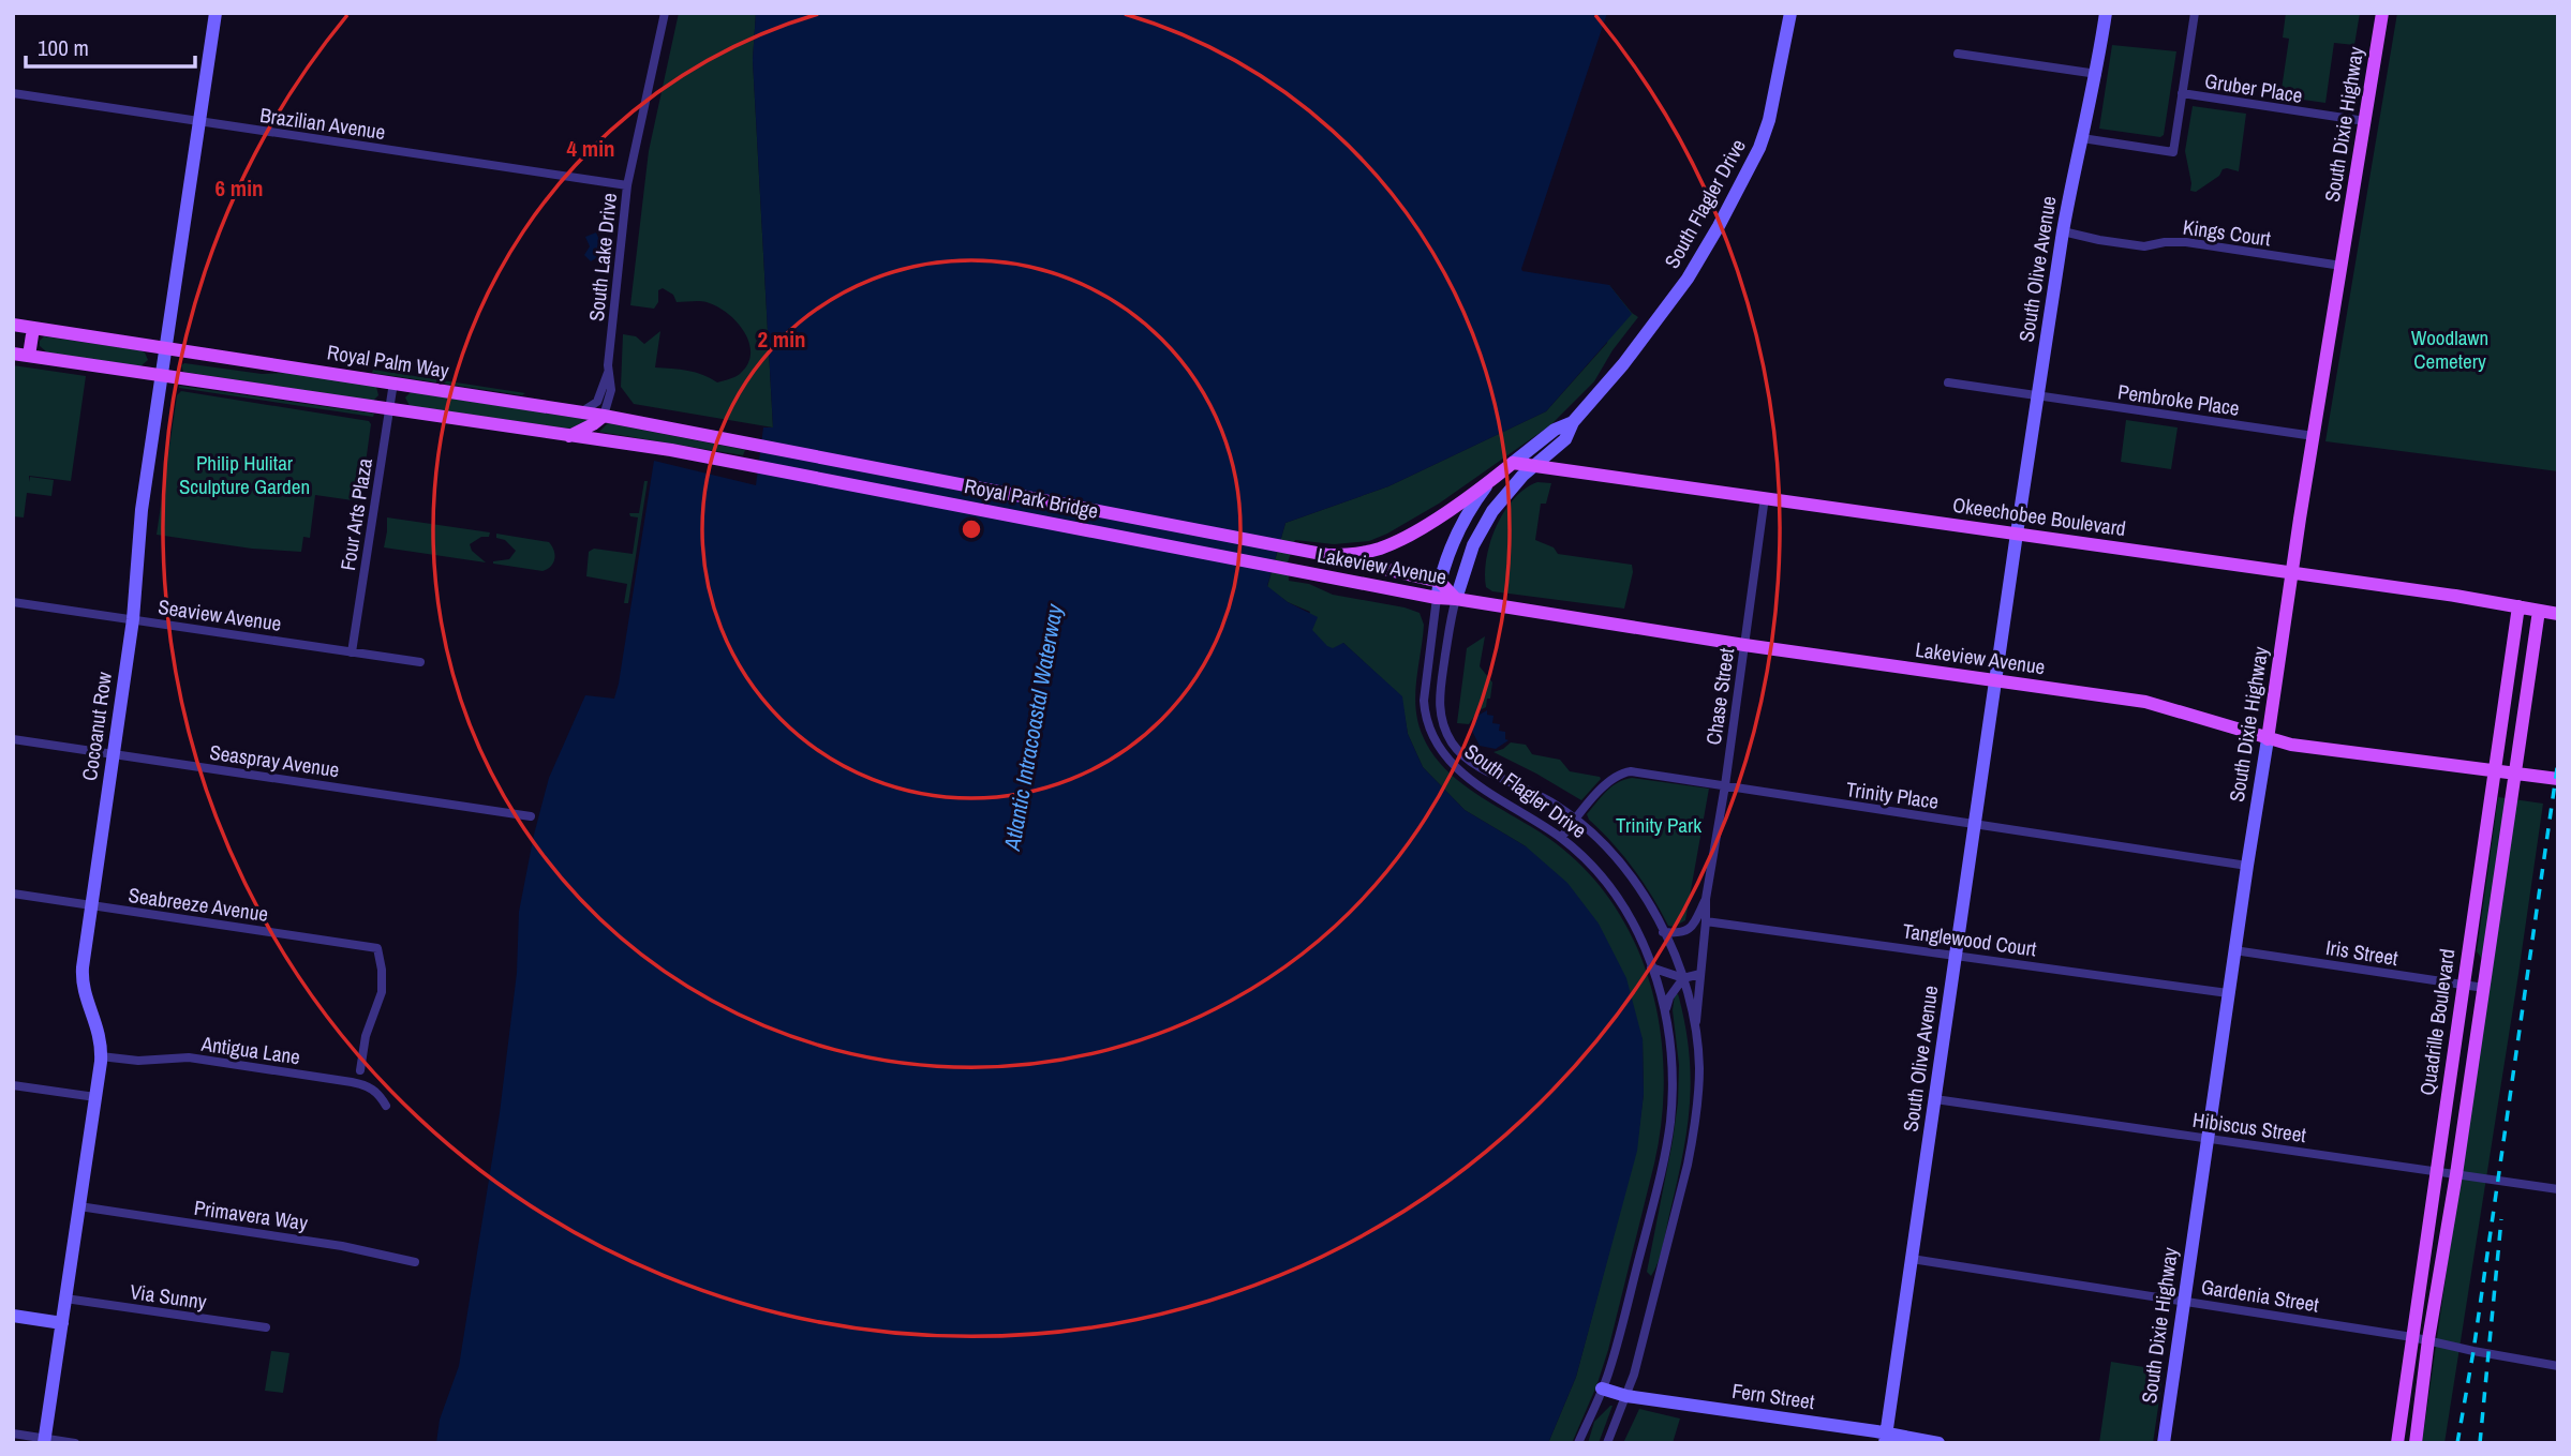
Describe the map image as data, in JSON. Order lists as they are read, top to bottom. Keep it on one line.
{"streets":{"main road":["South Dixie Highway","South Flagler Drive","Royal Palm Way","Royal Park Bridge","Okeechobee Boulevard","Lakeview Avenue","Quadrille Boulevard"],"street":["Gruber Place","Brazilian Avenue","Kings Court","South Lake Drive","South Olive Avenue","Pembroke Place","Four Arts Plaza","Seaview Avenue","Chase Street","Cocoanut Row","Seaspray Avenue","Trinity Place","Seabreeze Avenue","Tanglewood Court","Iris Street","Antigua Lane","Hibiscus Street","Primavera Way","Gardenia Street","Via Sunny","Fern Street"]},"crossings":[["Gruber Place","South Dixie Highway"],["Brazilian Avenue","South Lake Drive"],["Brazilian Avenue","Cocoanut Row"],["South Dixie Highway","Kings Court"],["South Dixie Highway","Pembroke Place"],["South Dixie Highway","Okeechobee Boulevard"],["South Dixie Highway","Lakeview Avenue"],["South Dixie Highway","Trinity Place"],["South Dixie Highway","Tanglewood Court"],["South Dixie Highway","Iris Street"],["South Dixie Highway","Hibiscus Street"],["South Dixie Highway","Gardenia Street"],["South Flagler Drive","Okeechobee Boulevard"],["South Flagler Drive","Lakeview Avenue"],["South Flagler Drive","Chase Street"],["South Flagler Drive","Trinity Place"],["South Flagler Drive","Fern Street"],["Kings Court","South Olive Avenue"],["South Lake Drive","Royal Palm Way"],["South Olive Avenue","Pembroke Place"],["South Olive Avenue","Okeechobee Boulevard"],["South Olive Avenue","Lakeview Avenue"],["South Olive Avenue","Trinity Place"],["South Olive Avenue","Tanglewood Court"],["South Olive Avenue","Hibiscus Street"],["South Olive Avenue","Gardenia Street"],["South Olive Avenue","Fern Street"],["Royal Palm Way","Royal Park Bridge"],["Royal Palm Way","Four Arts Plaza"],["Royal Palm Way","Cocoanut Row"],["Royal Park Bridge","Lakeview Avenue"],["Four Arts Plaza","Seaview Avenue"],["Okeechobee Boulevard","Chase Street"],["Okeechobee Boulevard","Quadrille Boulevard"],["Lakeview Avenue","Chase Street"],["Lakeview Avenue","Quadrille Boulevard"],["Seaview Avenue","Cocoanut Row"],["Chase Street","Trinity Place"],["Chase Street","Tanglewood Court"],["Cocoanut Row","Seaspray Avenue"],["Cocoanut Row","Seabreeze Avenue"],["Cocoanut Row","Antigua Lane"],["Cocoanut Row","Primavera Way"],["Cocoanut Row","Via Sunny"],["Iris Street","Quadrille Boulevard"],["Quadrille Boulevard","Hibiscus Street"],["Quadrille Boulevard","Gardenia Street"]],"water":["Atlantic Intracoastal Waterway"],"parks":["Woodlawn Cemetery","Philip Hulitar Sculpture Garden","Trinity Park"],"scale_bar":"100 m","rings":["4 min","6 min","2 min"]}
